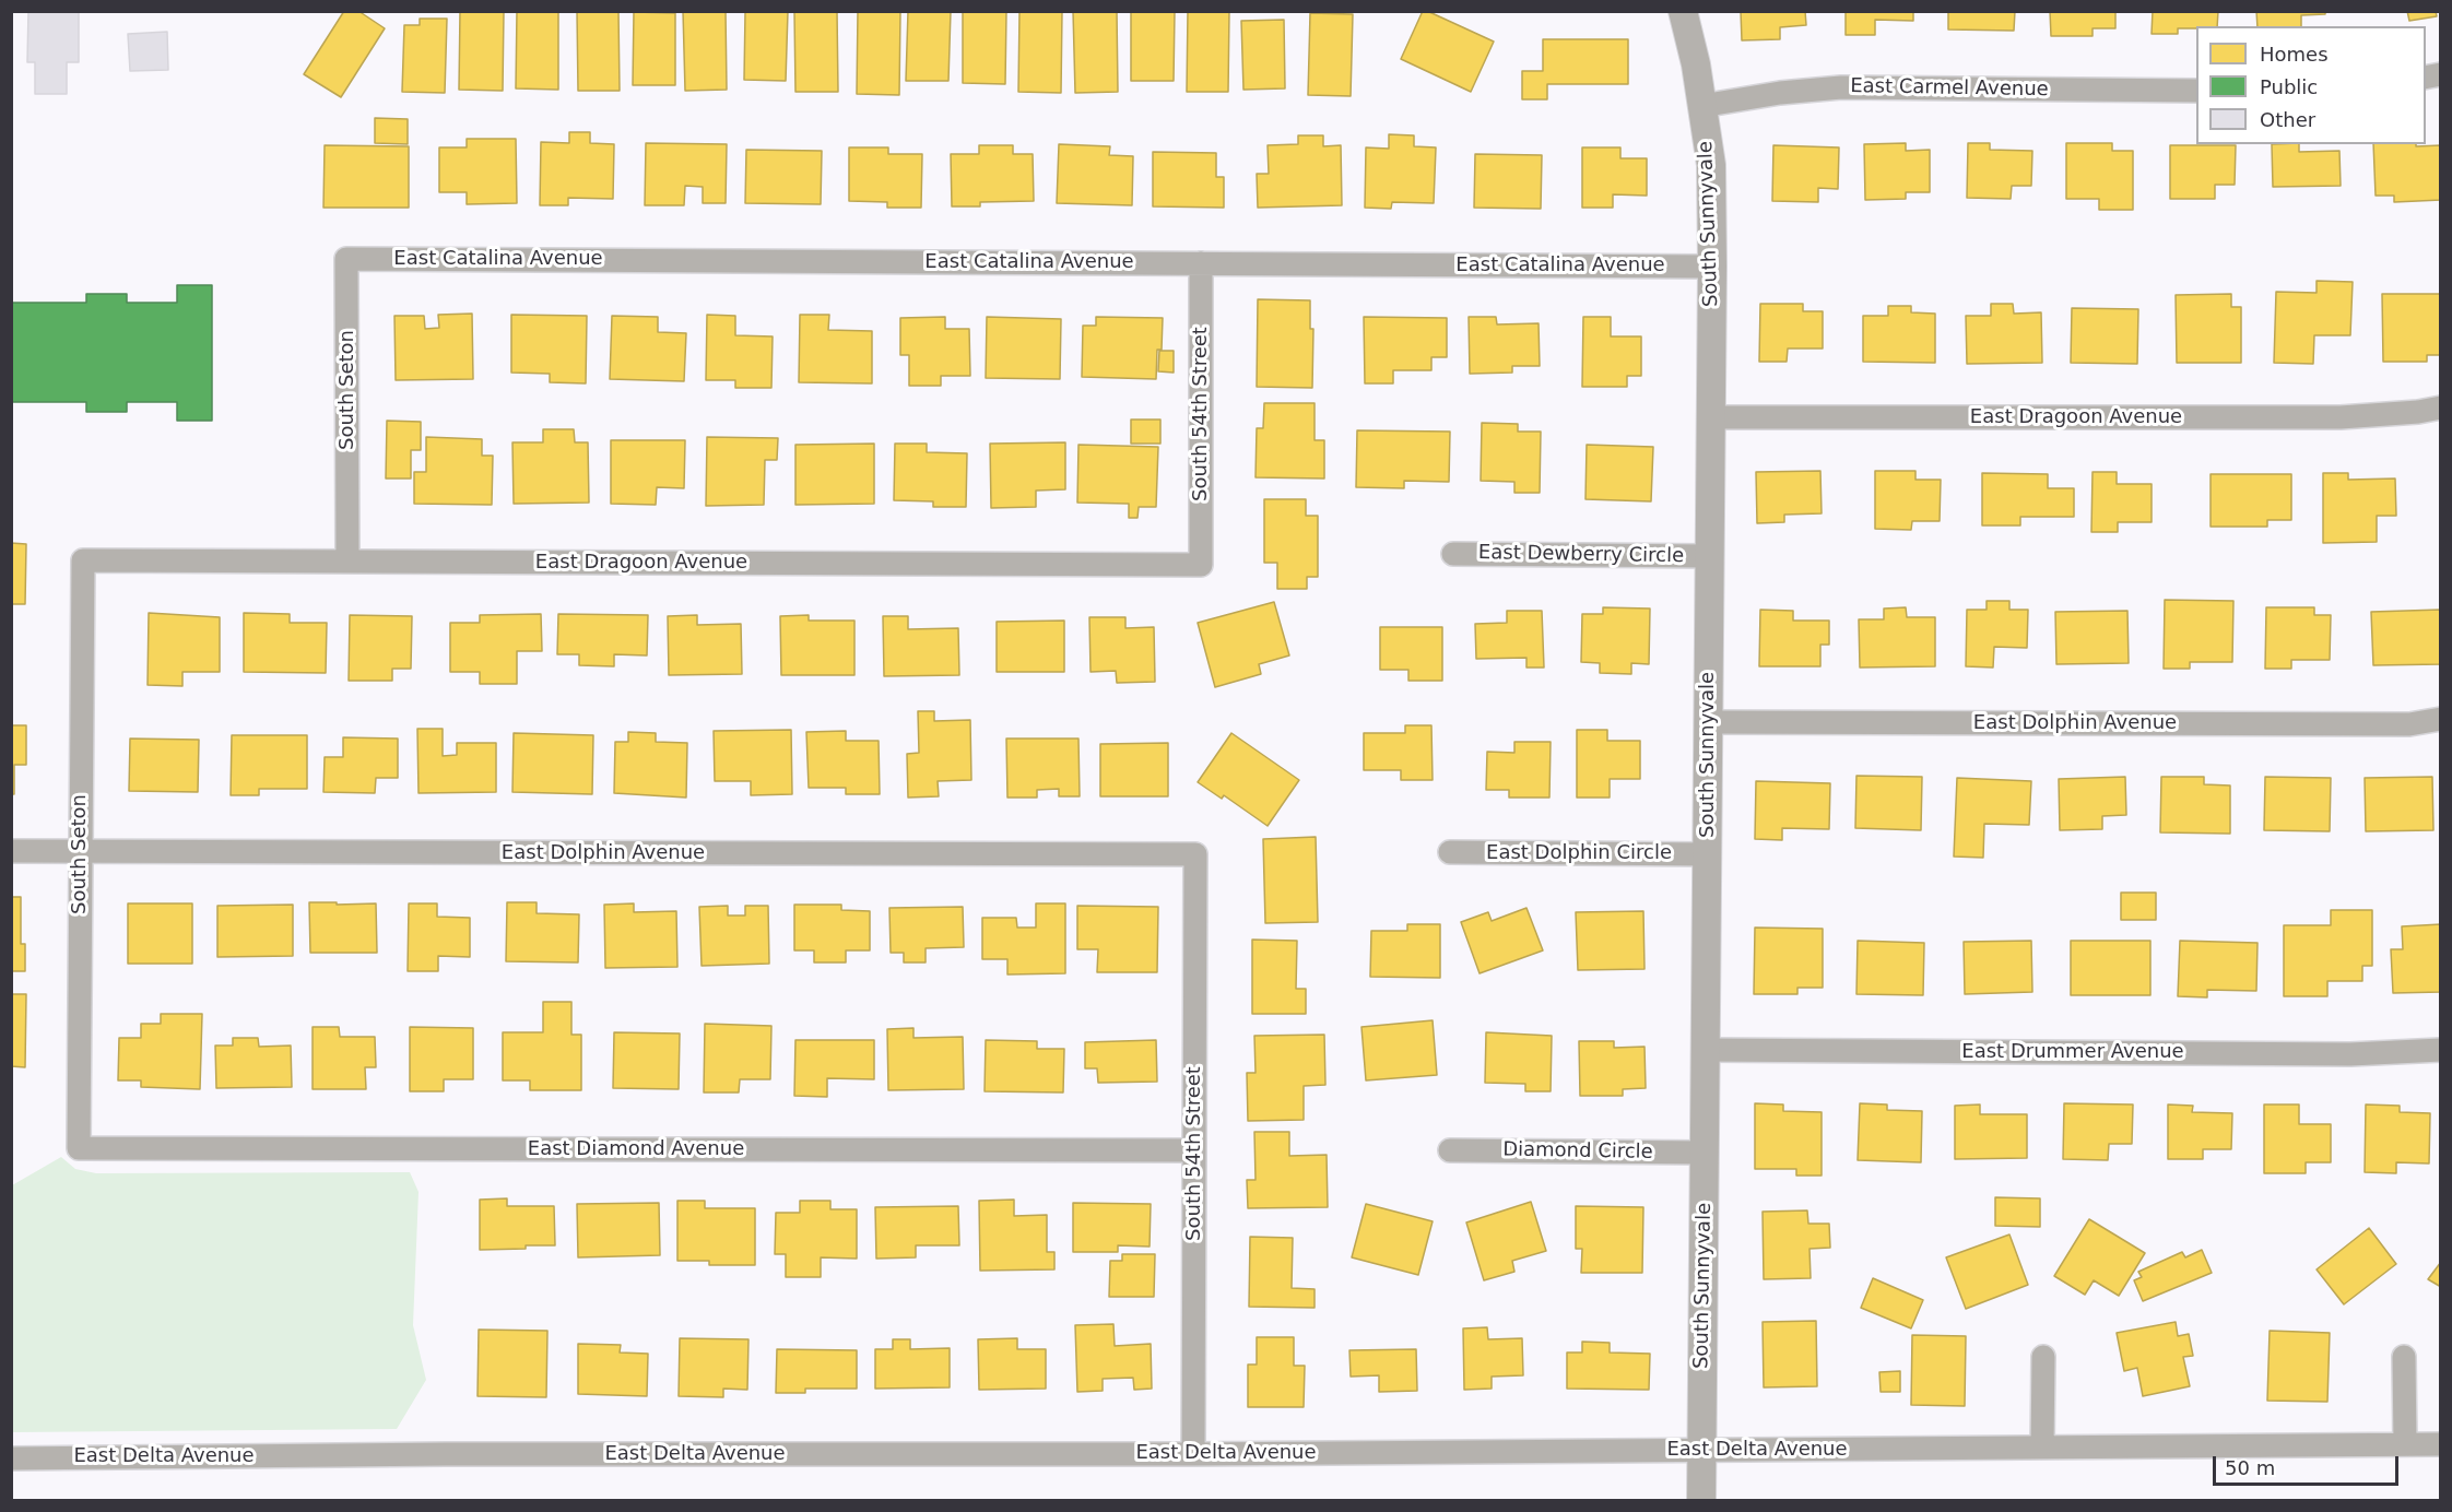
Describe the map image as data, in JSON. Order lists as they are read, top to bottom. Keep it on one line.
{"streets":{"street":["East Carmel Avenue","South Sunnyvale","East Catalina Avenue","South Seton","South 54th Street","East Dragoon Avenue","East Dewberry Circle","East Dolphin Avenue","East Dolphin Circle","East Drummer Avenue","East Diamond Avenue","Diamond Circle","East Delta Avenue"]},"crossings":[["East Carmel Avenue","South Sunnyvale"],["South Sunnyvale","East Catalina Avenue"],["South Sunnyvale","East Dragoon Avenue"],["South Sunnyvale","East Dewberry Circle"],["South Sunnyvale","East Dolphin Avenue"],["South Sunnyvale","East Dolphin Circle"],["South Sunnyvale","East Drummer Avenue"],["South Sunnyvale","Diamond Circle"],["South Sunnyvale","East Delta Avenue"],["East Catalina Avenue","South Seton"],["East Catalina Avenue","South 54th Street"],["South Seton","East Dragoon Avenue"],["South Seton","East Dolphin Avenue"],["South Seton","East Diamond Avenue"],["South 54th Street","East Dragoon Avenue"],["South 54th Street","East Dolphin Avenue"],["South 54th Street","East Diamond Avenue"],["South 54th Street","East Delta Avenue"]],"legend":["Homes","Public","Other"],"scale_bar":"50 m"}
